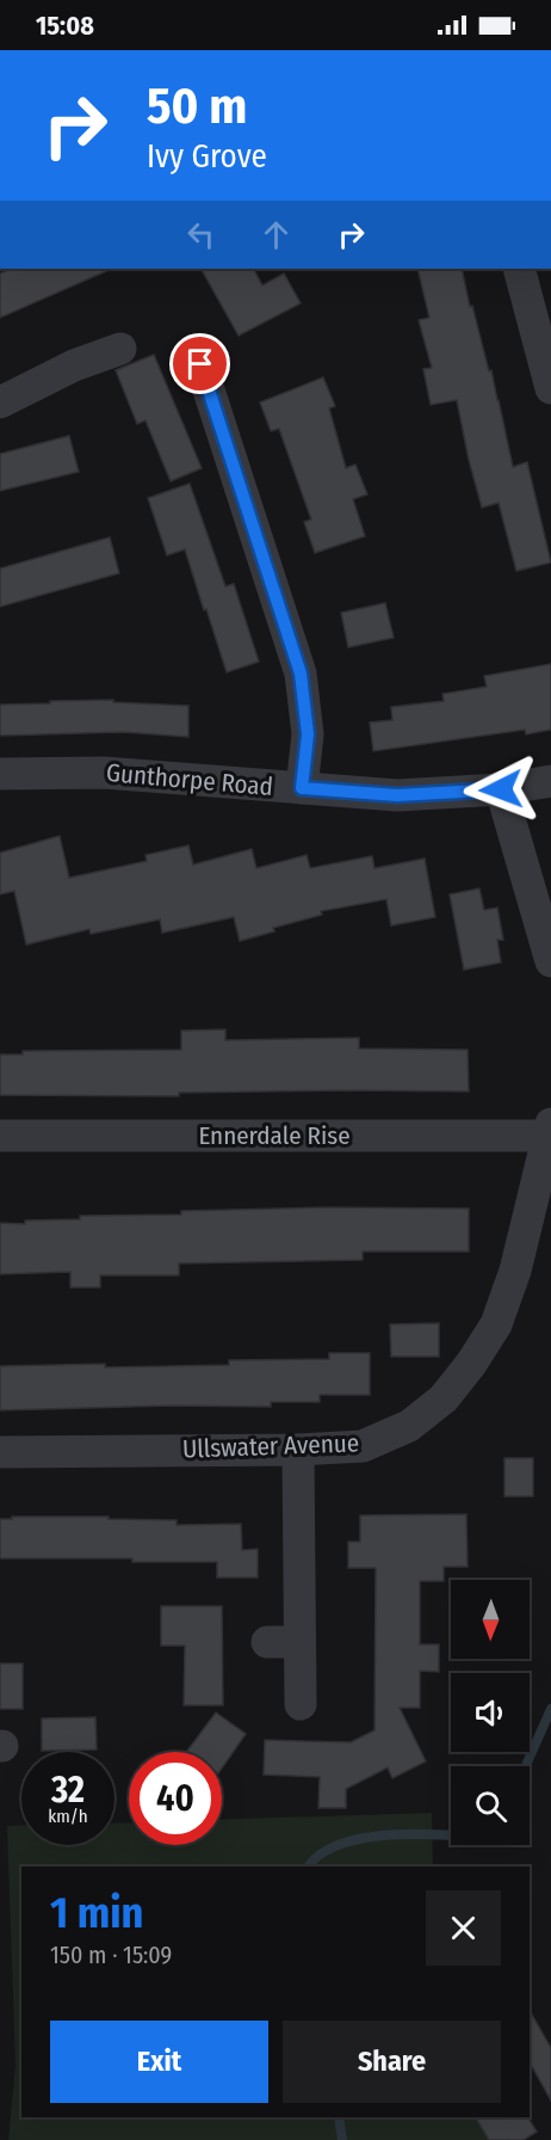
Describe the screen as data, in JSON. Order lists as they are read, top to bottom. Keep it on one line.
{"streets":{"street":["Gunthorpe Road","Ennerdale Rise","Ullswater Avenue"]},"crossings":[["Ennerdale Rise","Ullswater Avenue"]],"north":"bottom","page":{"status":"15:08","turn":["50 m","Ivy Grove"],"speed":"32 km/h","limit":"40","heading":["1 min","150 m · 15:09"],"buttons":["Exit","Share"]}}
